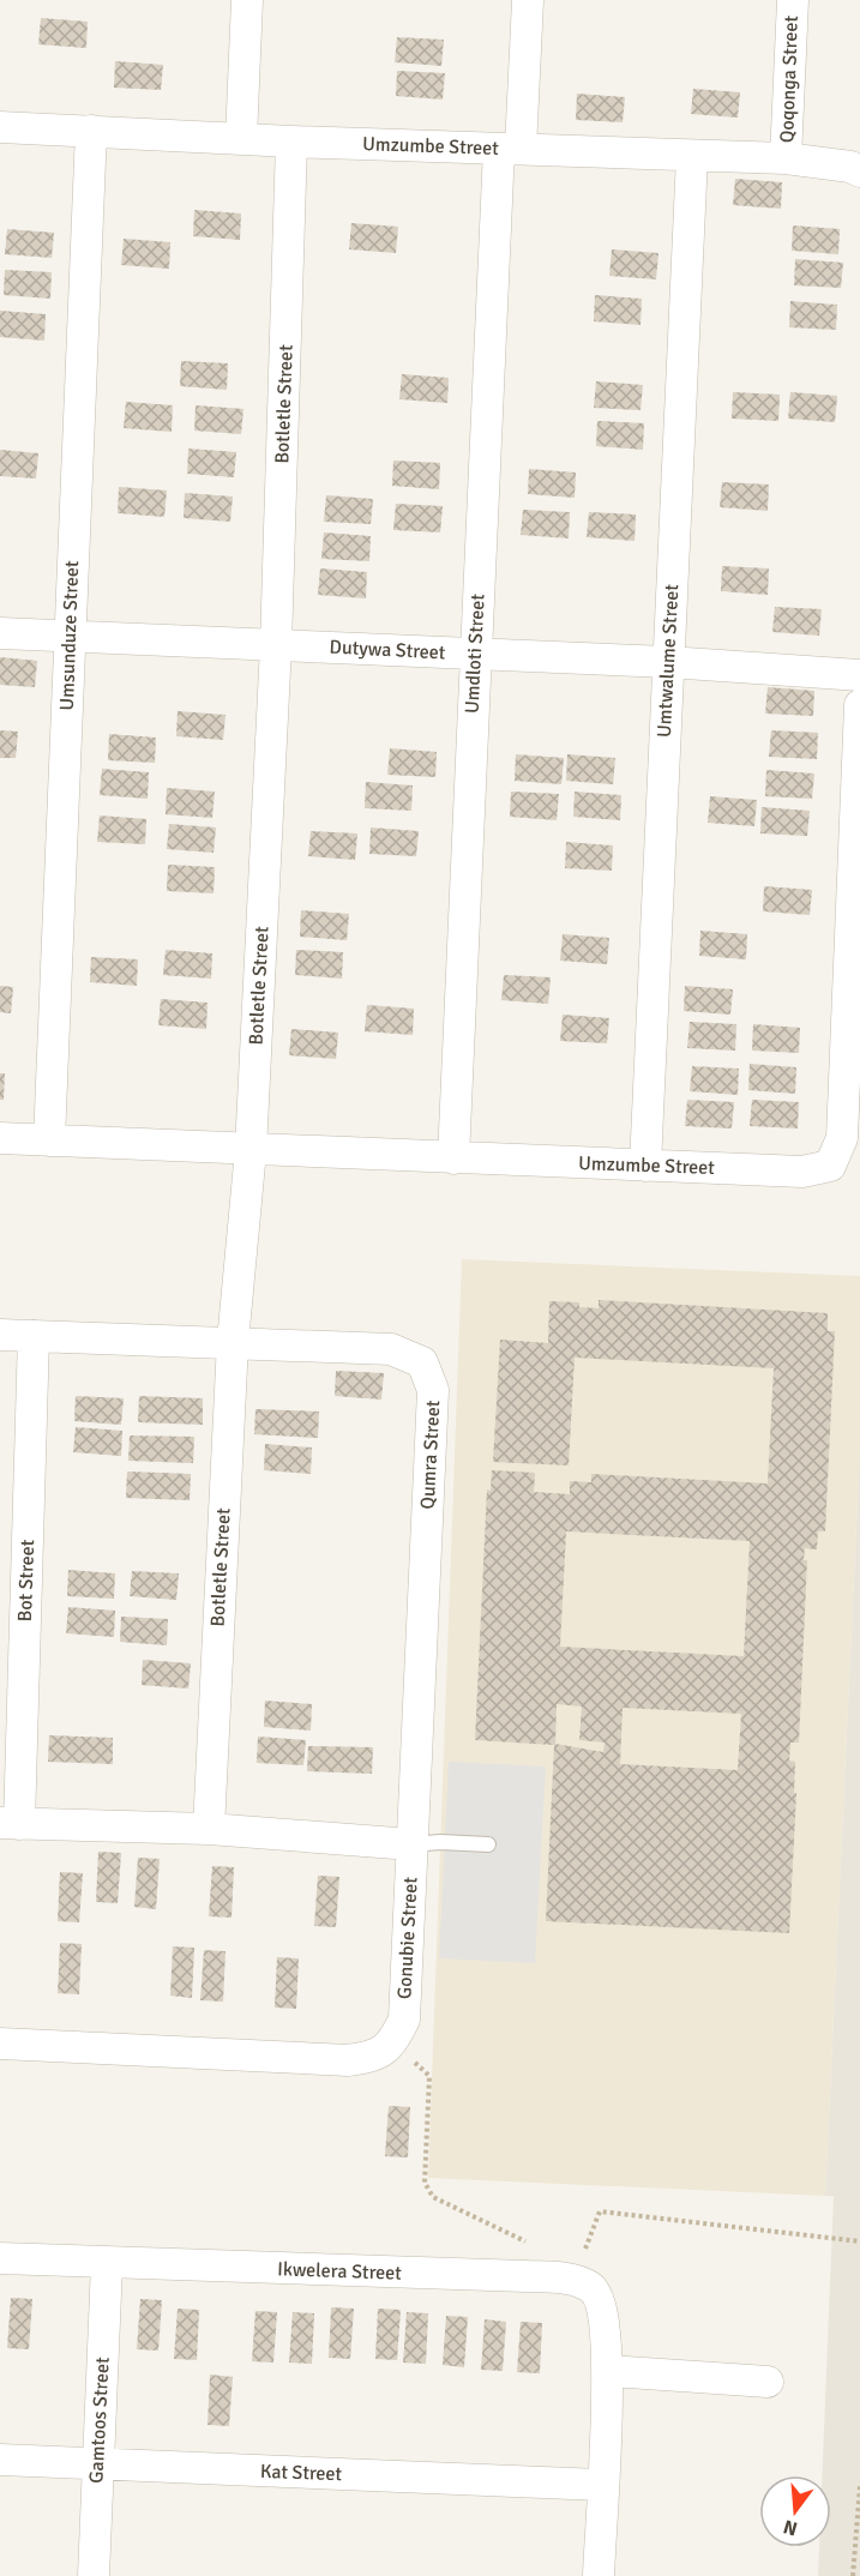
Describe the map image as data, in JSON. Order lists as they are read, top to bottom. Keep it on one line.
{"streets":{"street":["Qoqonga Street","Umzumbe Street","Botletle Street","Umsunduze Street","Dutywa Street","Umdloti Street","Umtwalume Street","Qumra Street","Bot Street","Gonubie Street","Ikwelera Street","Gamtoos Street","Kat Street"]},"crossings":[["Qoqonga Street","Umzumbe Street"],["Umzumbe Street","Botletle Street"],["Umzumbe Street","Umsunduze Street"],["Umzumbe Street","Umdloti Street"],["Umzumbe Street","Umtwalume Street"],["Botletle Street","Dutywa Street"],["Botletle Street","Qumra Street"],["Umsunduze Street","Dutywa Street"],["Dutywa Street","Umdloti Street"],["Dutywa Street","Umtwalume Street"],["Qumra Street","Bot Street"],["Qumra Street","Gonubie Street"],["Ikwelera Street","Gamtoos Street"],["Gamtoos Street","Kat Street"]],"north":"bottom"}
